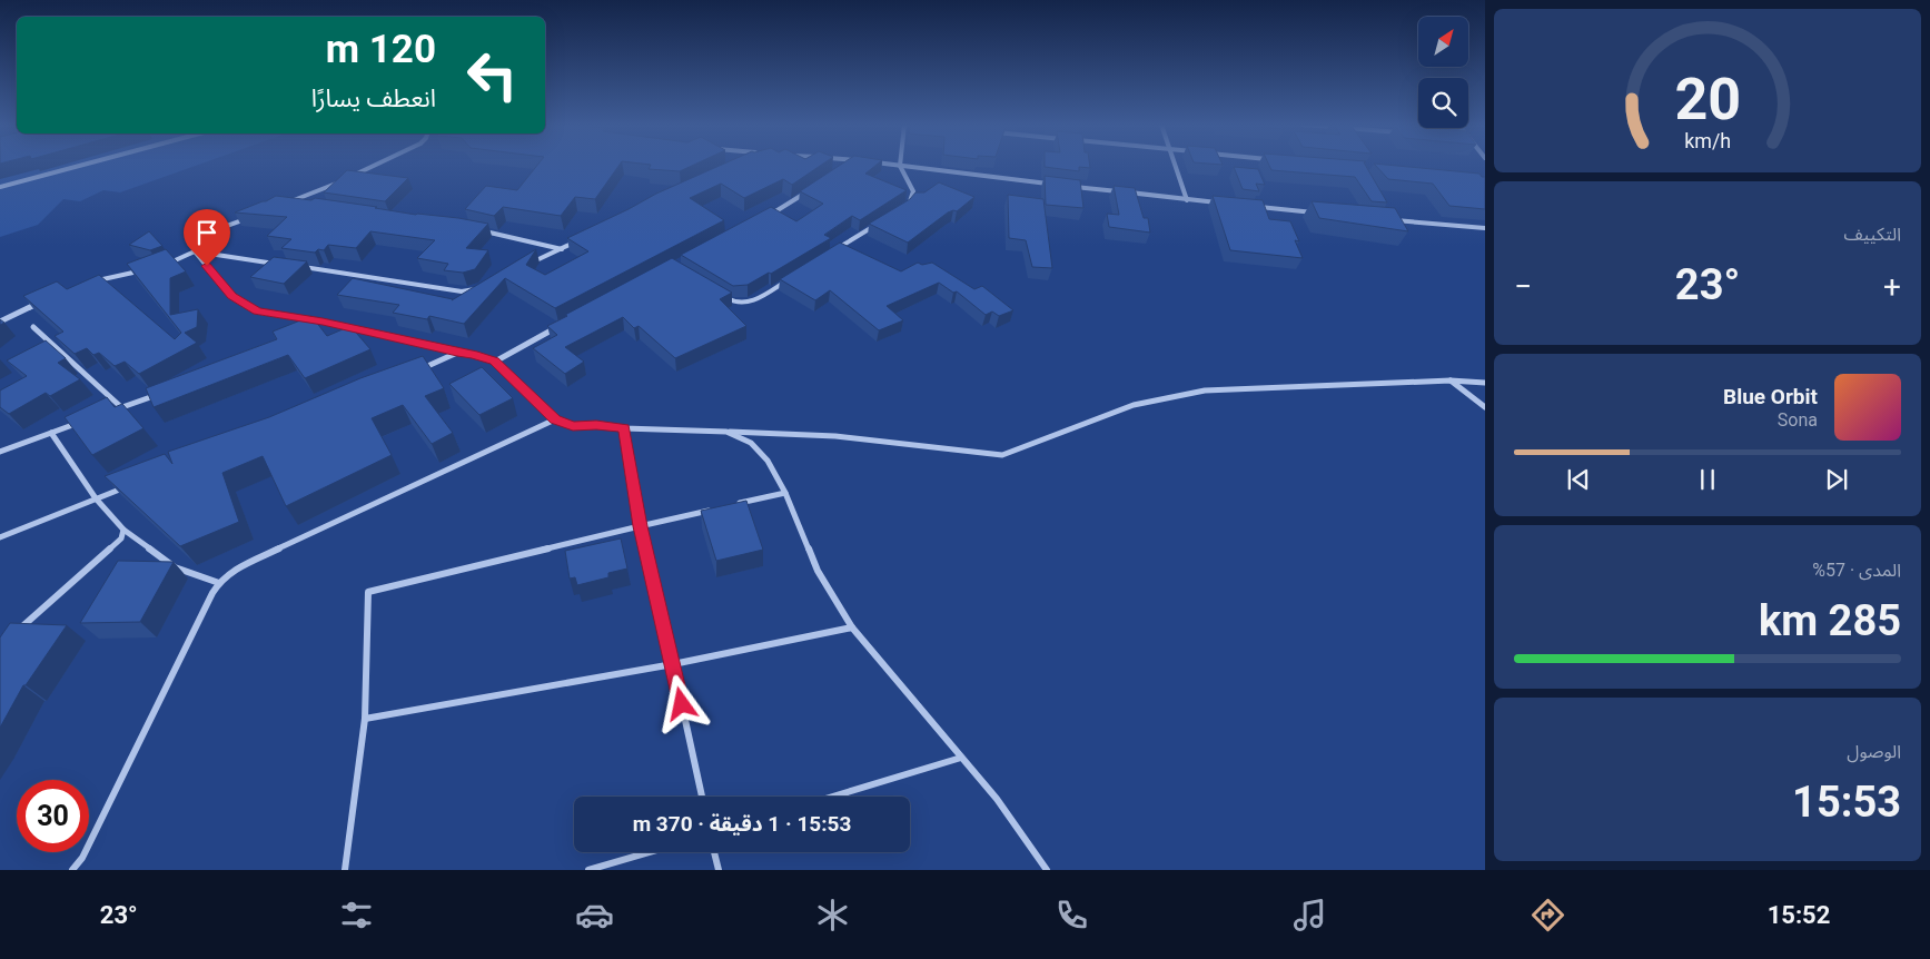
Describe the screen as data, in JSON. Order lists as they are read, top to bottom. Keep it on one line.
{"north":"top right","page":{"turn":["120 m","انعطف يسارًا"],"tile":["التكييف",["المدى · 57%","285 km"],["الوصول","15:53"]],"heat":["−","23°","+"],"song":["Blue Orbit","Sona"],"limit":"30","trip":"15:53 · 1 دقيقة · 370 m","tabs":["15:52","23°"],"gauge":["20","km/h"]}}
